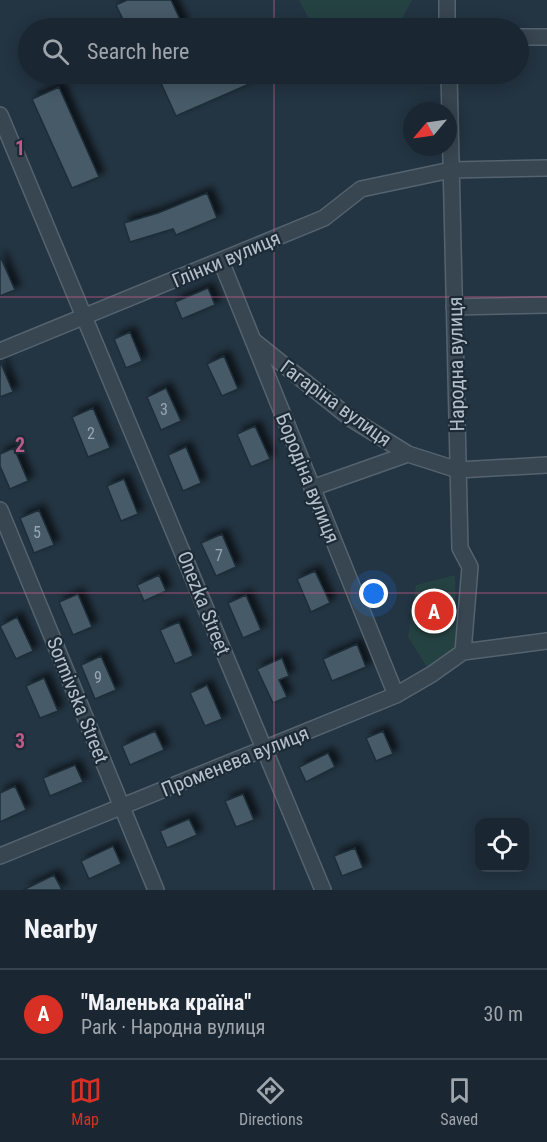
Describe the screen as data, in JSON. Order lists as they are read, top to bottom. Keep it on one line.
{"streets":{"street":["Глінки вулиця","Народна вулиця","Гагаріна вулиця","Бородіна вулиця","Onezka Street","Sormivska Street","Променева вулиця"]},"crossings":[["Глінки вулиця","Народна вулиця"],["Глінки вулиця","Бородіна вулиця"],["Глінки вулиця","Onezka Street"],["Народна вулиця","Гагаріна вулиця"],["Народна вулиця","Променева вулиця"],["Гагаріна вулиця","Бородіна вулиця"],["Бородіна вулиця","Променева вулиця"],["Onezka Street","Променева вулиця"],["Sormivska Street","Променева вулиця"]],"house_numbers":["3","2","5","7","9"],"north":"bottom left","page":{"search":"Search here","pins":"A","heading":"Nearby","list":[{"mark":"A","name":"\"Маленька країна\"","note":"Park · Народна вулиця","value":"30 m"}],"nav":["Map","Directions","Saved"]},"grid":{"rows":["1","2","3"]}}
